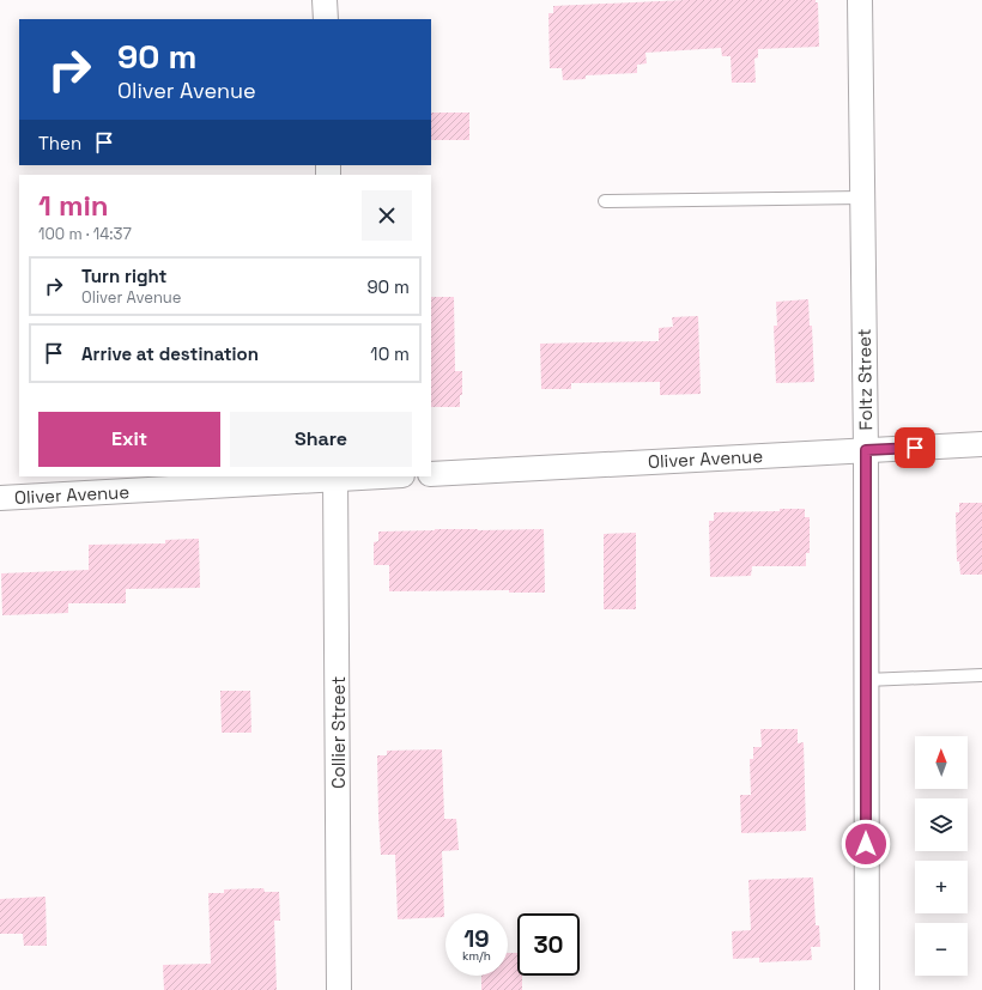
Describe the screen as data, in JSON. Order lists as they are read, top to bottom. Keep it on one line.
{"streets":{"street":["Foltz Street","Oliver Avenue","Collier Street"]},"crossings":[["Foltz Street","Oliver Avenue"],["Oliver Avenue","Collier Street"]],"north":"top","page":{"turn":["90 m","Oliver Avenue"],"then":"Then","heading":["1 min","100 m · 14:37"],"list":[{"name":"Turn right","note":"Oliver Avenue","value":"90 m"},{"name":"Arrive at destination","value":"10 m"}],"buttons":["Exit","Share"],"map_buttons":["+","−"],"speed":"19 km/h","limit":"30"}}
